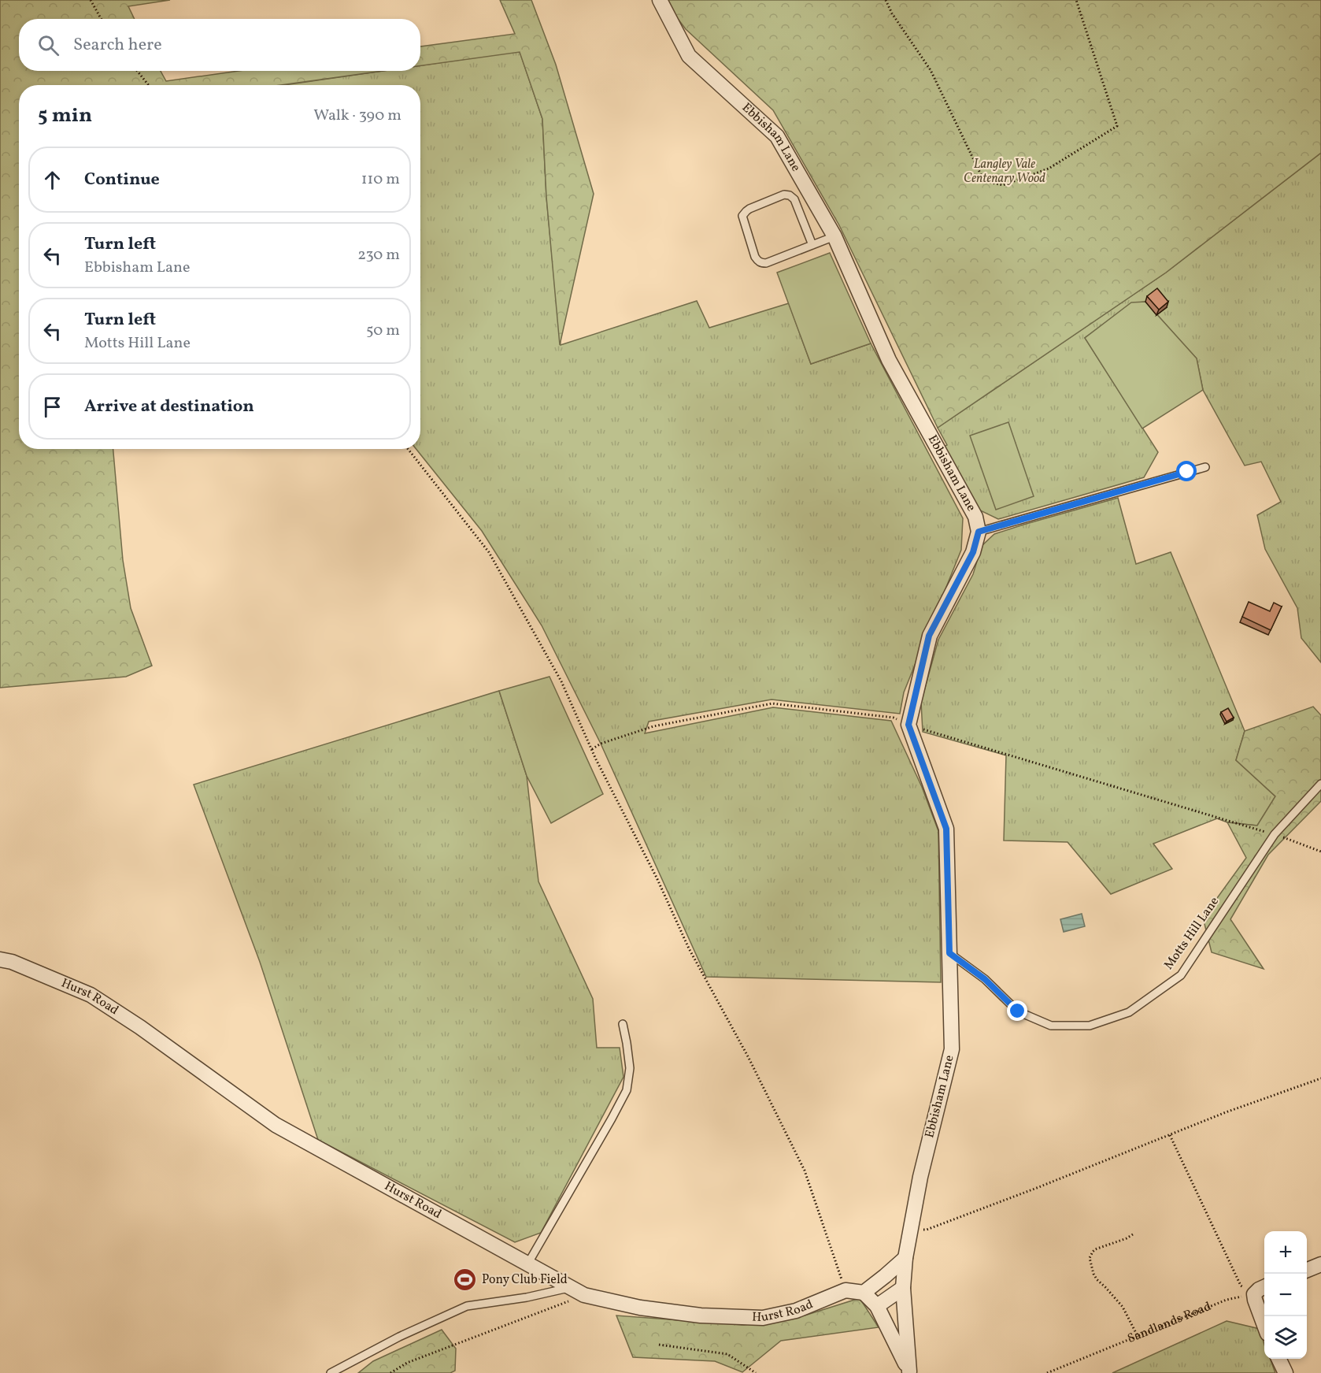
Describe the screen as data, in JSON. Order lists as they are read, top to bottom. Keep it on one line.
{"streets":{"street":["Ebbisham Lane","Hurst Road"],"lane":["Motts Hill Lane"],"path":["Sandlands Road"]},"crossings":[["Ebbisham Lane","Motts Hill Lane"],["Ebbisham Lane","Hurst Road"]],"parks":["Langley Vale Centenary Wood"],"places":{"sports":["Pony Club Field"]},"page":{"search":"Search here","heading":["5 min","Walk · 390 m"],"list":[["Continue","110 m"],["Turn left","Ebbisham Lane","230 m"],["Turn left","Motts Hill Lane","50 m"],"Arrive at destination"],"map_buttons":["+","−"]}}
